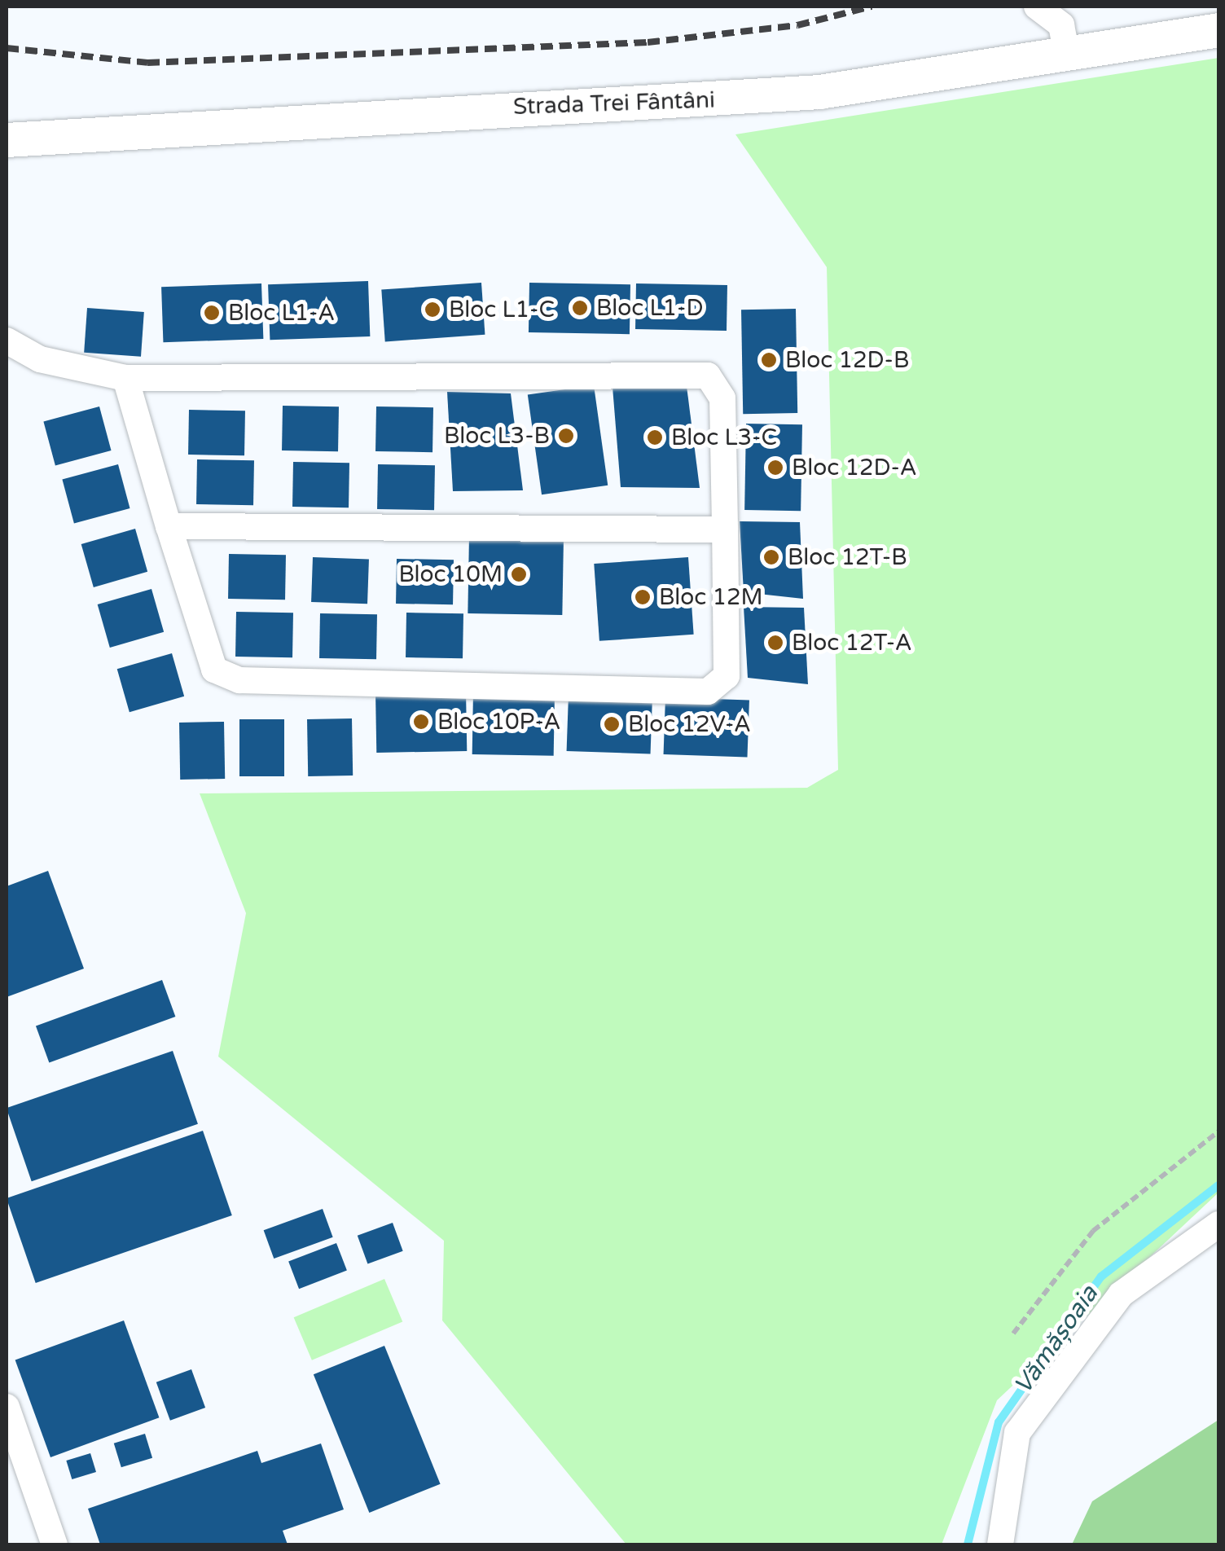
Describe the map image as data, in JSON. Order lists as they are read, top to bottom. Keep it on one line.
{"streets":{"main road":["Strada Trei Fântâni"]},"water":["Vămășoaia"],"places":["Bloc L1-D","Bloc L1-C","Bloc L1-A","Bloc 12D-B","Bloc L3-B","Bloc L3-C","Bloc 12D-A","Bloc 12T-B","Bloc 10M","Bloc 12M","Bloc 12T-A","Bloc 10P-A","Bloc 12V-A"]}
